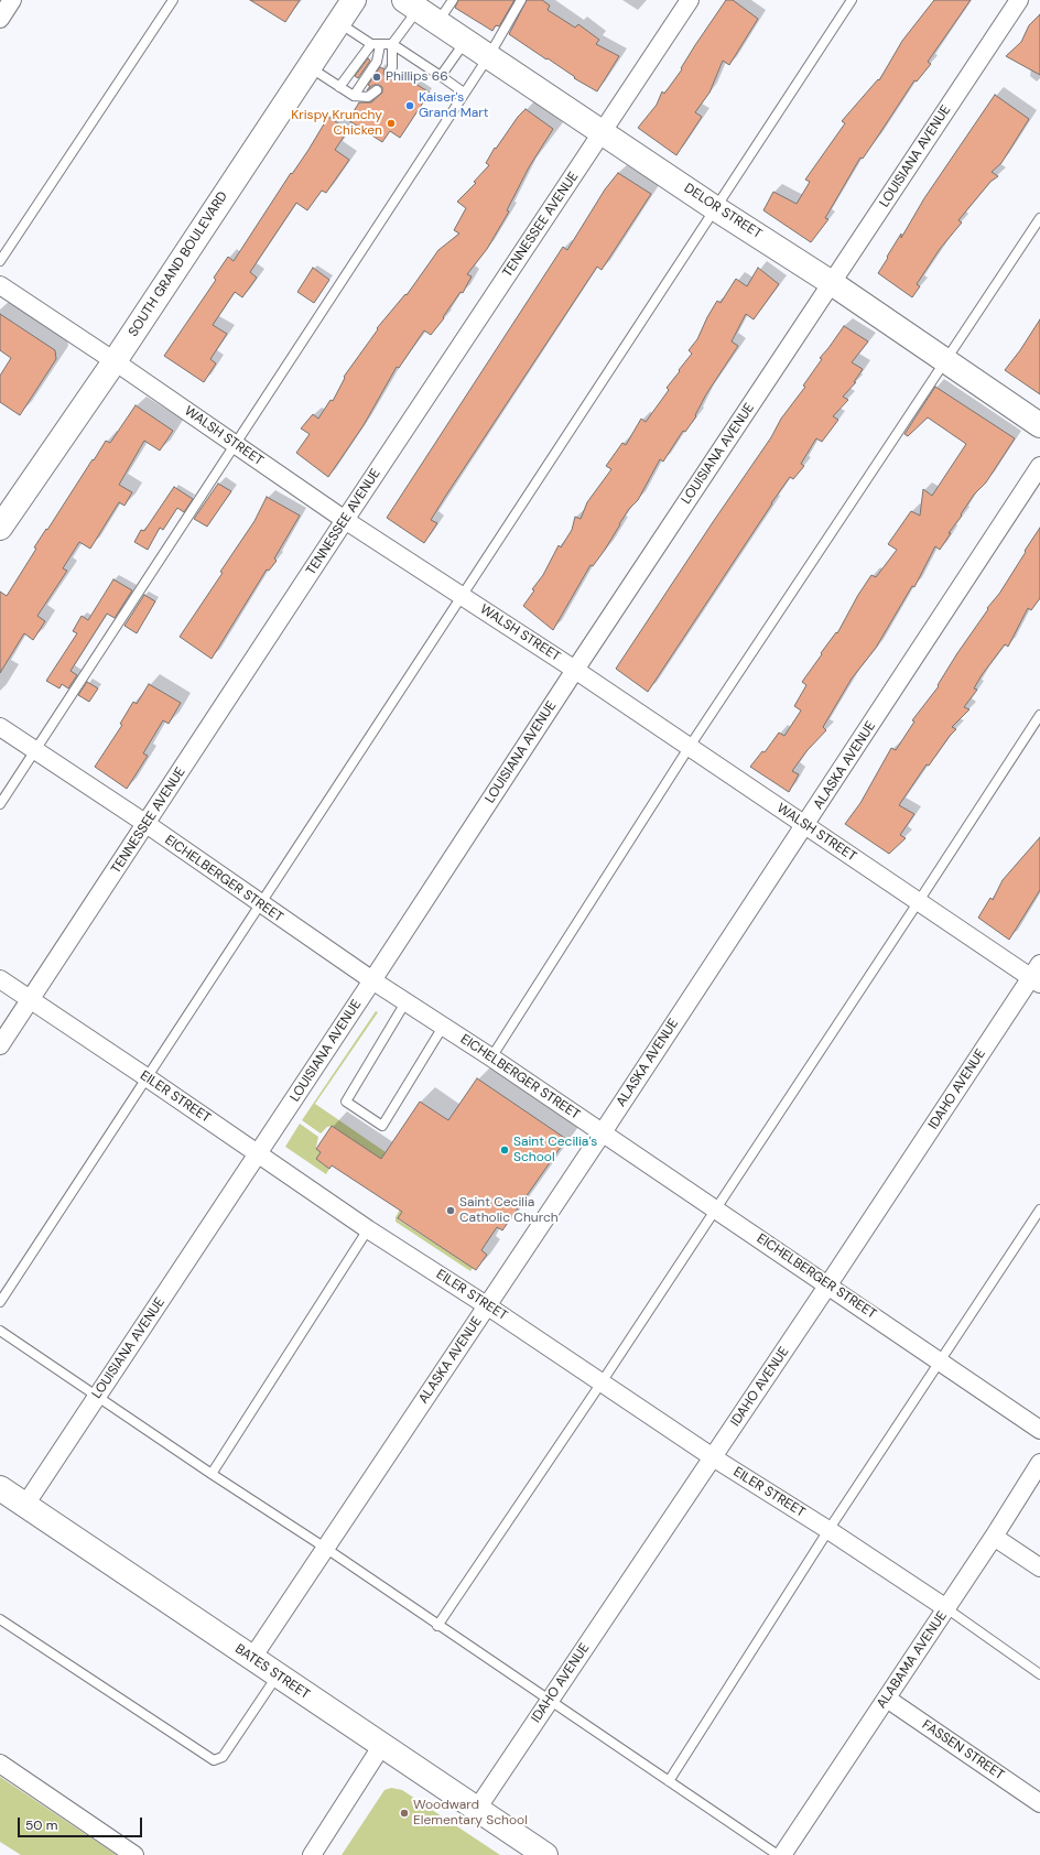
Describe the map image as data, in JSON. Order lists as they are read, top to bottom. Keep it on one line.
{"streets":{"main road":["DELOR STREET","SOUTH GRAND BOULEVARD","BATES STREET"],"street":["LOUISIANA AVENUE","TENNESSEE AVENUE","WALSH STREET","ALASKA AVENUE","EICHELBERGER STREET","IDAHO AVENUE","EILER STREET","ALABAMA AVENUE","FASSEN STREET"]},"crossings":[["LOUISIANA AVENUE","DELOR STREET"],["LOUISIANA AVENUE","WALSH STREET"],["LOUISIANA AVENUE","EICHELBERGER STREET"],["LOUISIANA AVENUE","EILER STREET"],["LOUISIANA AVENUE","BATES STREET"],["DELOR STREET","TENNESSEE AVENUE"],["TENNESSEE AVENUE","WALSH STREET"],["TENNESSEE AVENUE","EICHELBERGER STREET"],["TENNESSEE AVENUE","EILER STREET"],["SOUTH GRAND BOULEVARD","WALSH STREET"],["WALSH STREET","ALASKA AVENUE"],["WALSH STREET","IDAHO AVENUE"],["ALASKA AVENUE","EICHELBERGER STREET"],["ALASKA AVENUE","EILER STREET"],["ALASKA AVENUE","BATES STREET"],["EICHELBERGER STREET","IDAHO AVENUE"],["IDAHO AVENUE","EILER STREET"],["IDAHO AVENUE","BATES STREET"],["EILER STREET","ALABAMA AVENUE"],["ALABAMA AVENUE","FASSEN STREET"]],"places":["Phillips 66","Kaiser's Grand Mart","Krispy Krunchy Chicken","Saint Cecilia's School","Saint Cecilia Catholic Church","Woodward Elementary School"],"scale_bar":"50 m"}
